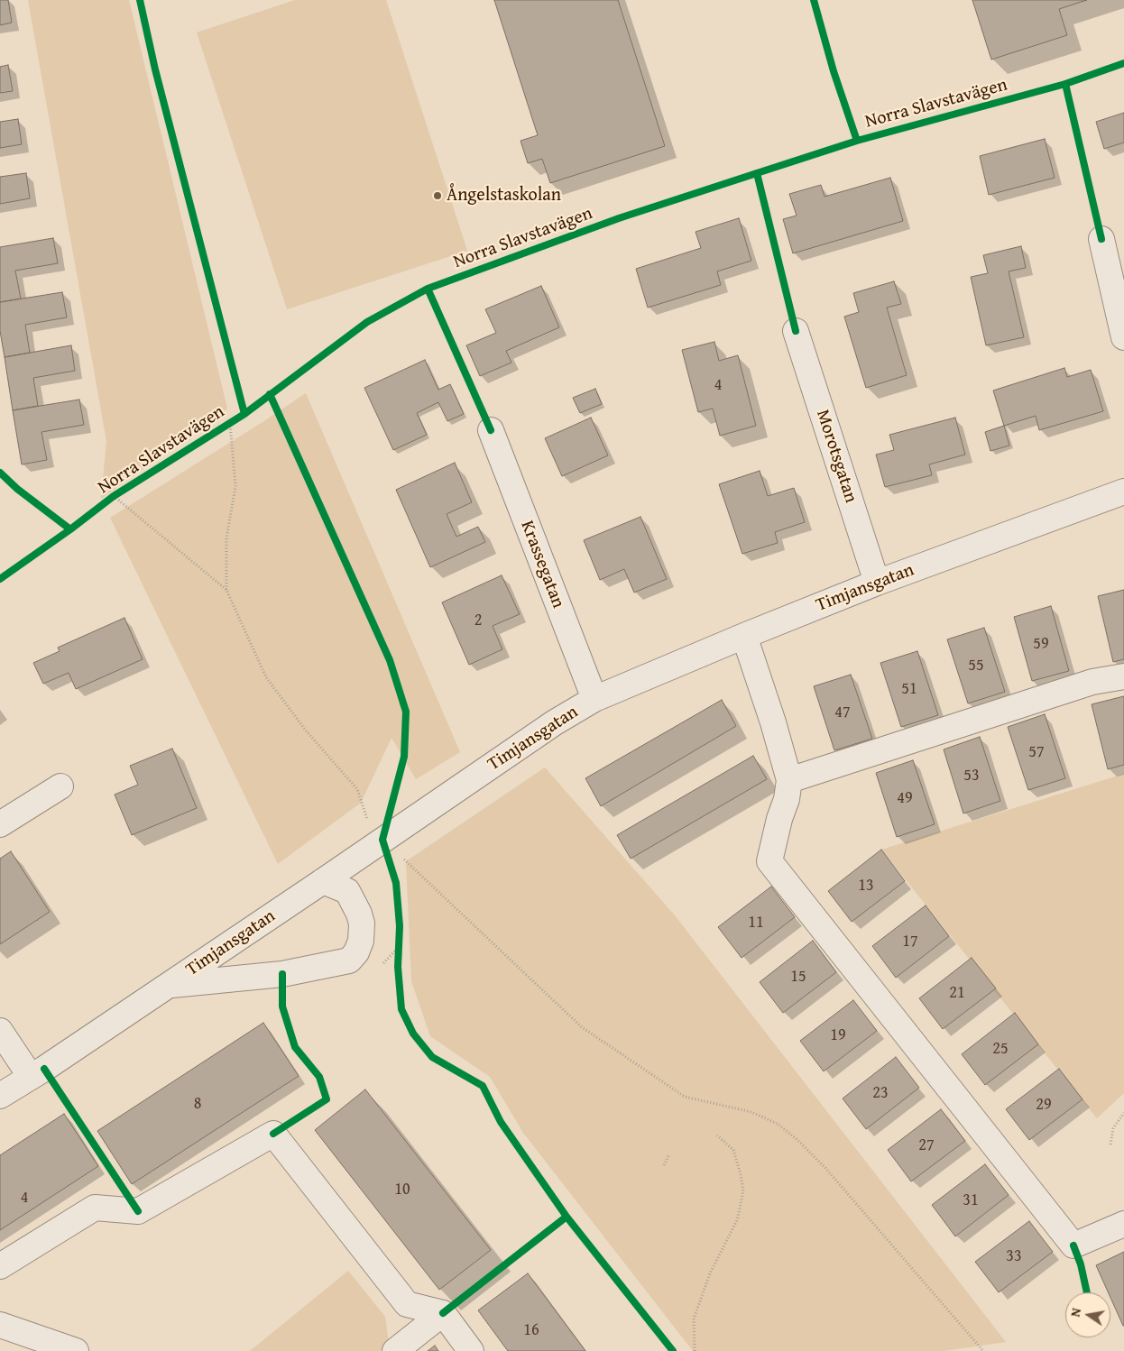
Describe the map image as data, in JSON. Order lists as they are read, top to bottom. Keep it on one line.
{"streets":{"street":["Morotsgatan","Krassegatan","Timjansgatan"],"cycle path":["Norra Slavstavägen"]},"crossings":[["Morotsgatan","Timjansgatan"],["Krassegatan","Timjansgatan"]],"places":["Ångelstaskolan"],"house_numbers":["4","2","59","55","51","47","57","53","49","13","11","17","15","21","19","25","23","8","29","27","10","4","31","33","16"],"north":"left"}
